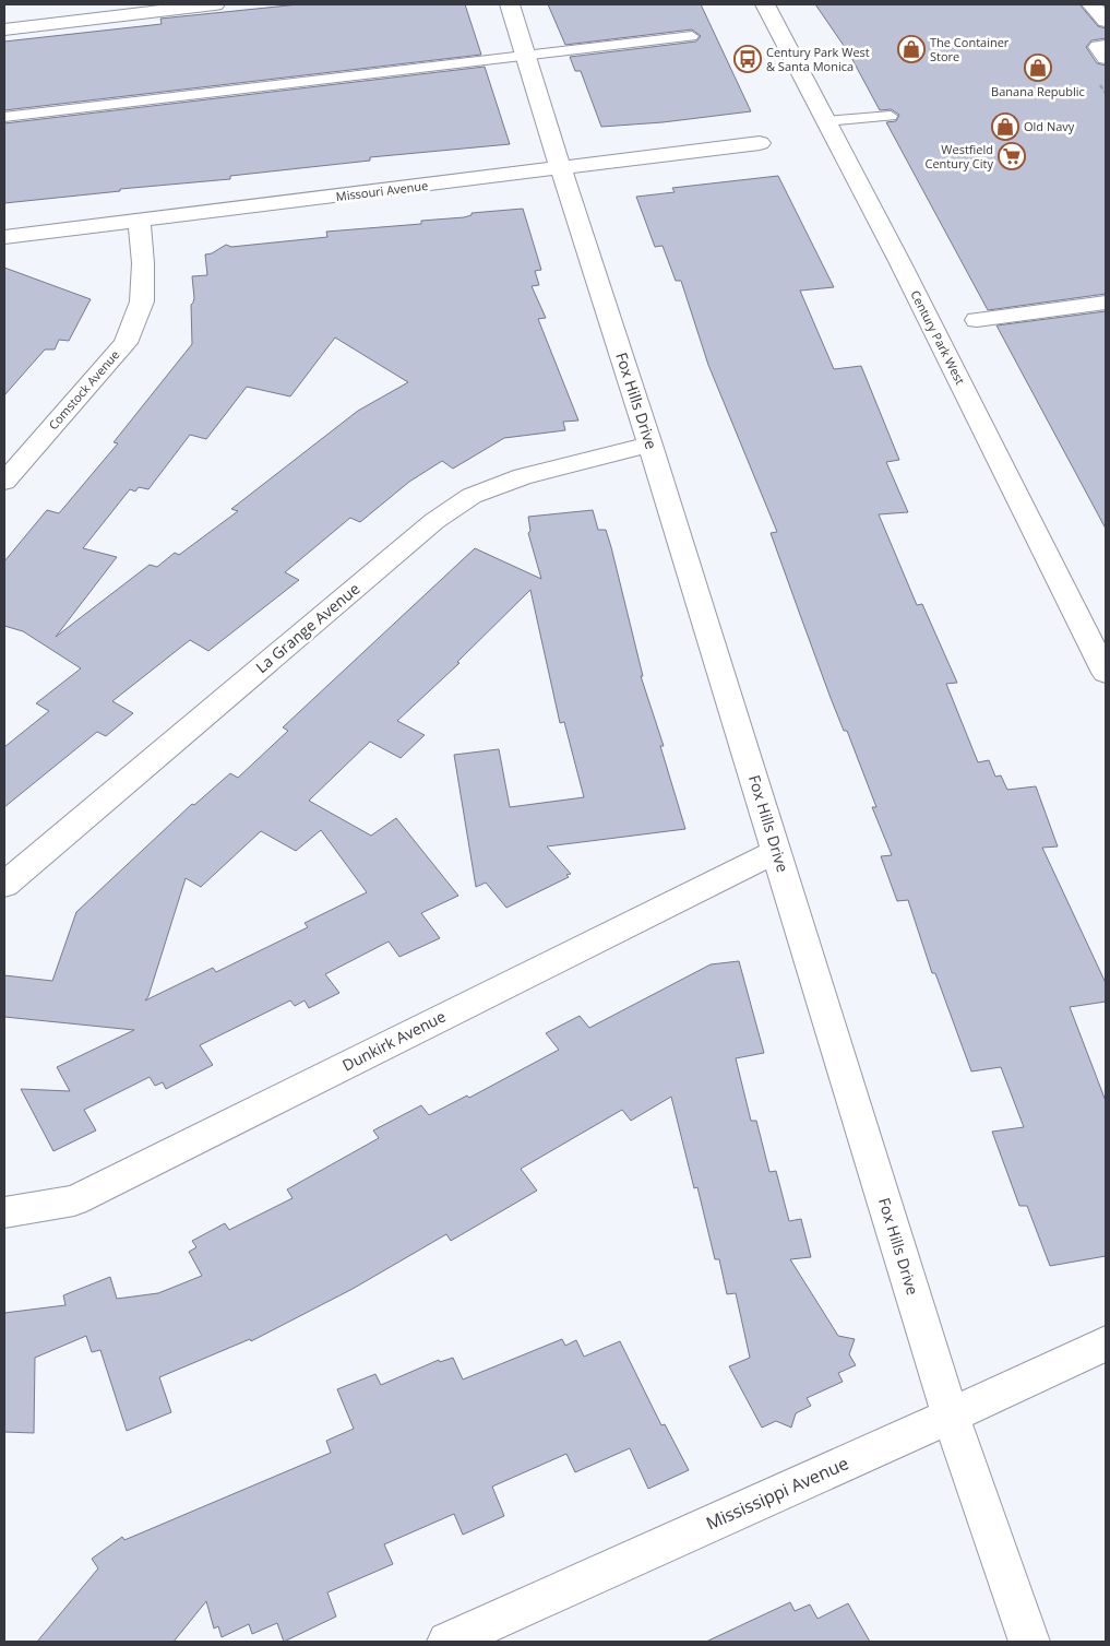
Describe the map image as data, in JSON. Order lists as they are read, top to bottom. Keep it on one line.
{"streets":{"street":["Missouri Avenue","Century Park West","Comstock Avenue","Fox Hills Drive","La Grange Avenue","Dunkirk Avenue","Mississippi Avenue"]},"crossings":[["Missouri Avenue","Comstock Avenue"],["Missouri Avenue","Fox Hills Drive"],["Fox Hills Drive","La Grange Avenue"],["Fox Hills Drive","Dunkirk Avenue"],["Fox Hills Drive","Mississippi Avenue"]],"places":{"shop":["The Container Store","Banana Republic","Old Navy"],"bus stop":["Century Park West & Santa Monica"],"supermarket":["Westfield Century City"]}}
